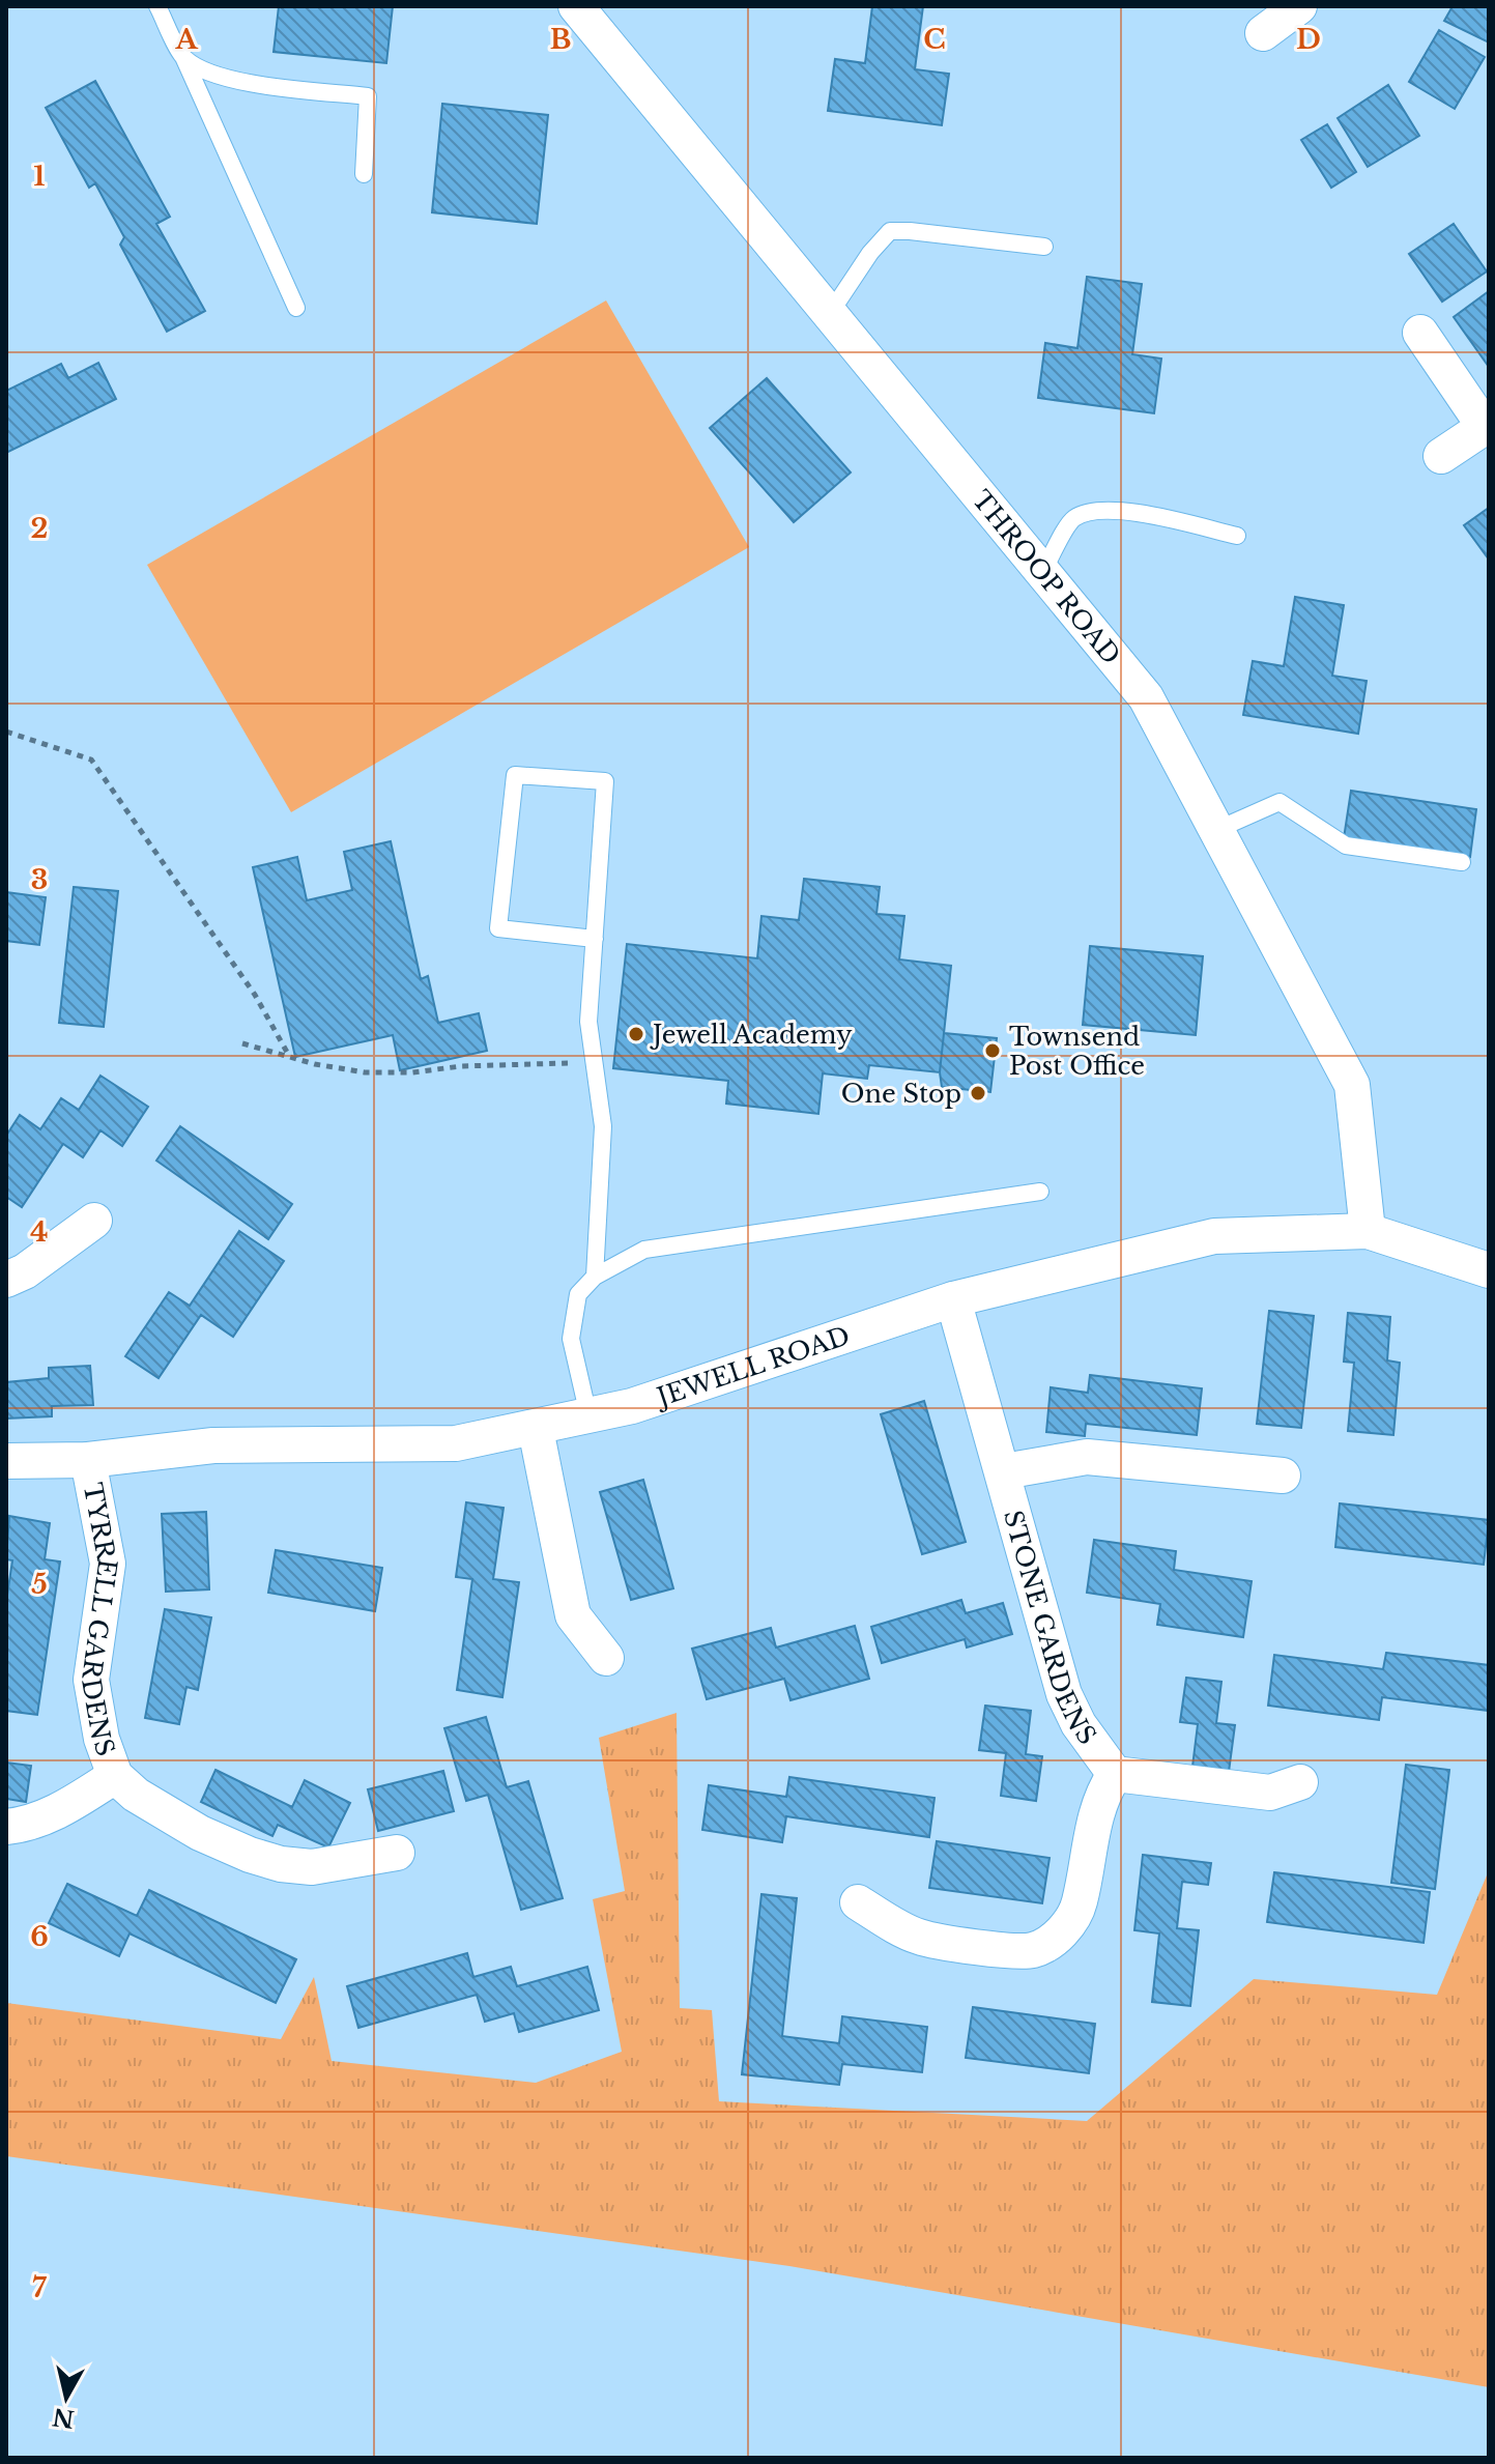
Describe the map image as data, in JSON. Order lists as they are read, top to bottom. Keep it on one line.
{"streets":{"street":["THROOP ROAD","JEWELL ROAD","TYRRELL GARDENS","STONE GARDENS"]},"crossings":[["THROOP ROAD","JEWELL ROAD"],["JEWELL ROAD","TYRRELL GARDENS"],["JEWELL ROAD","STONE GARDENS"]],"places":["Jewell Academy","Townsend Post Office","One Stop"],"north":"bottom","grid":{"columns":["A","B","C","D"],"rows":["1","2","3","4","5","6","7"]}}
